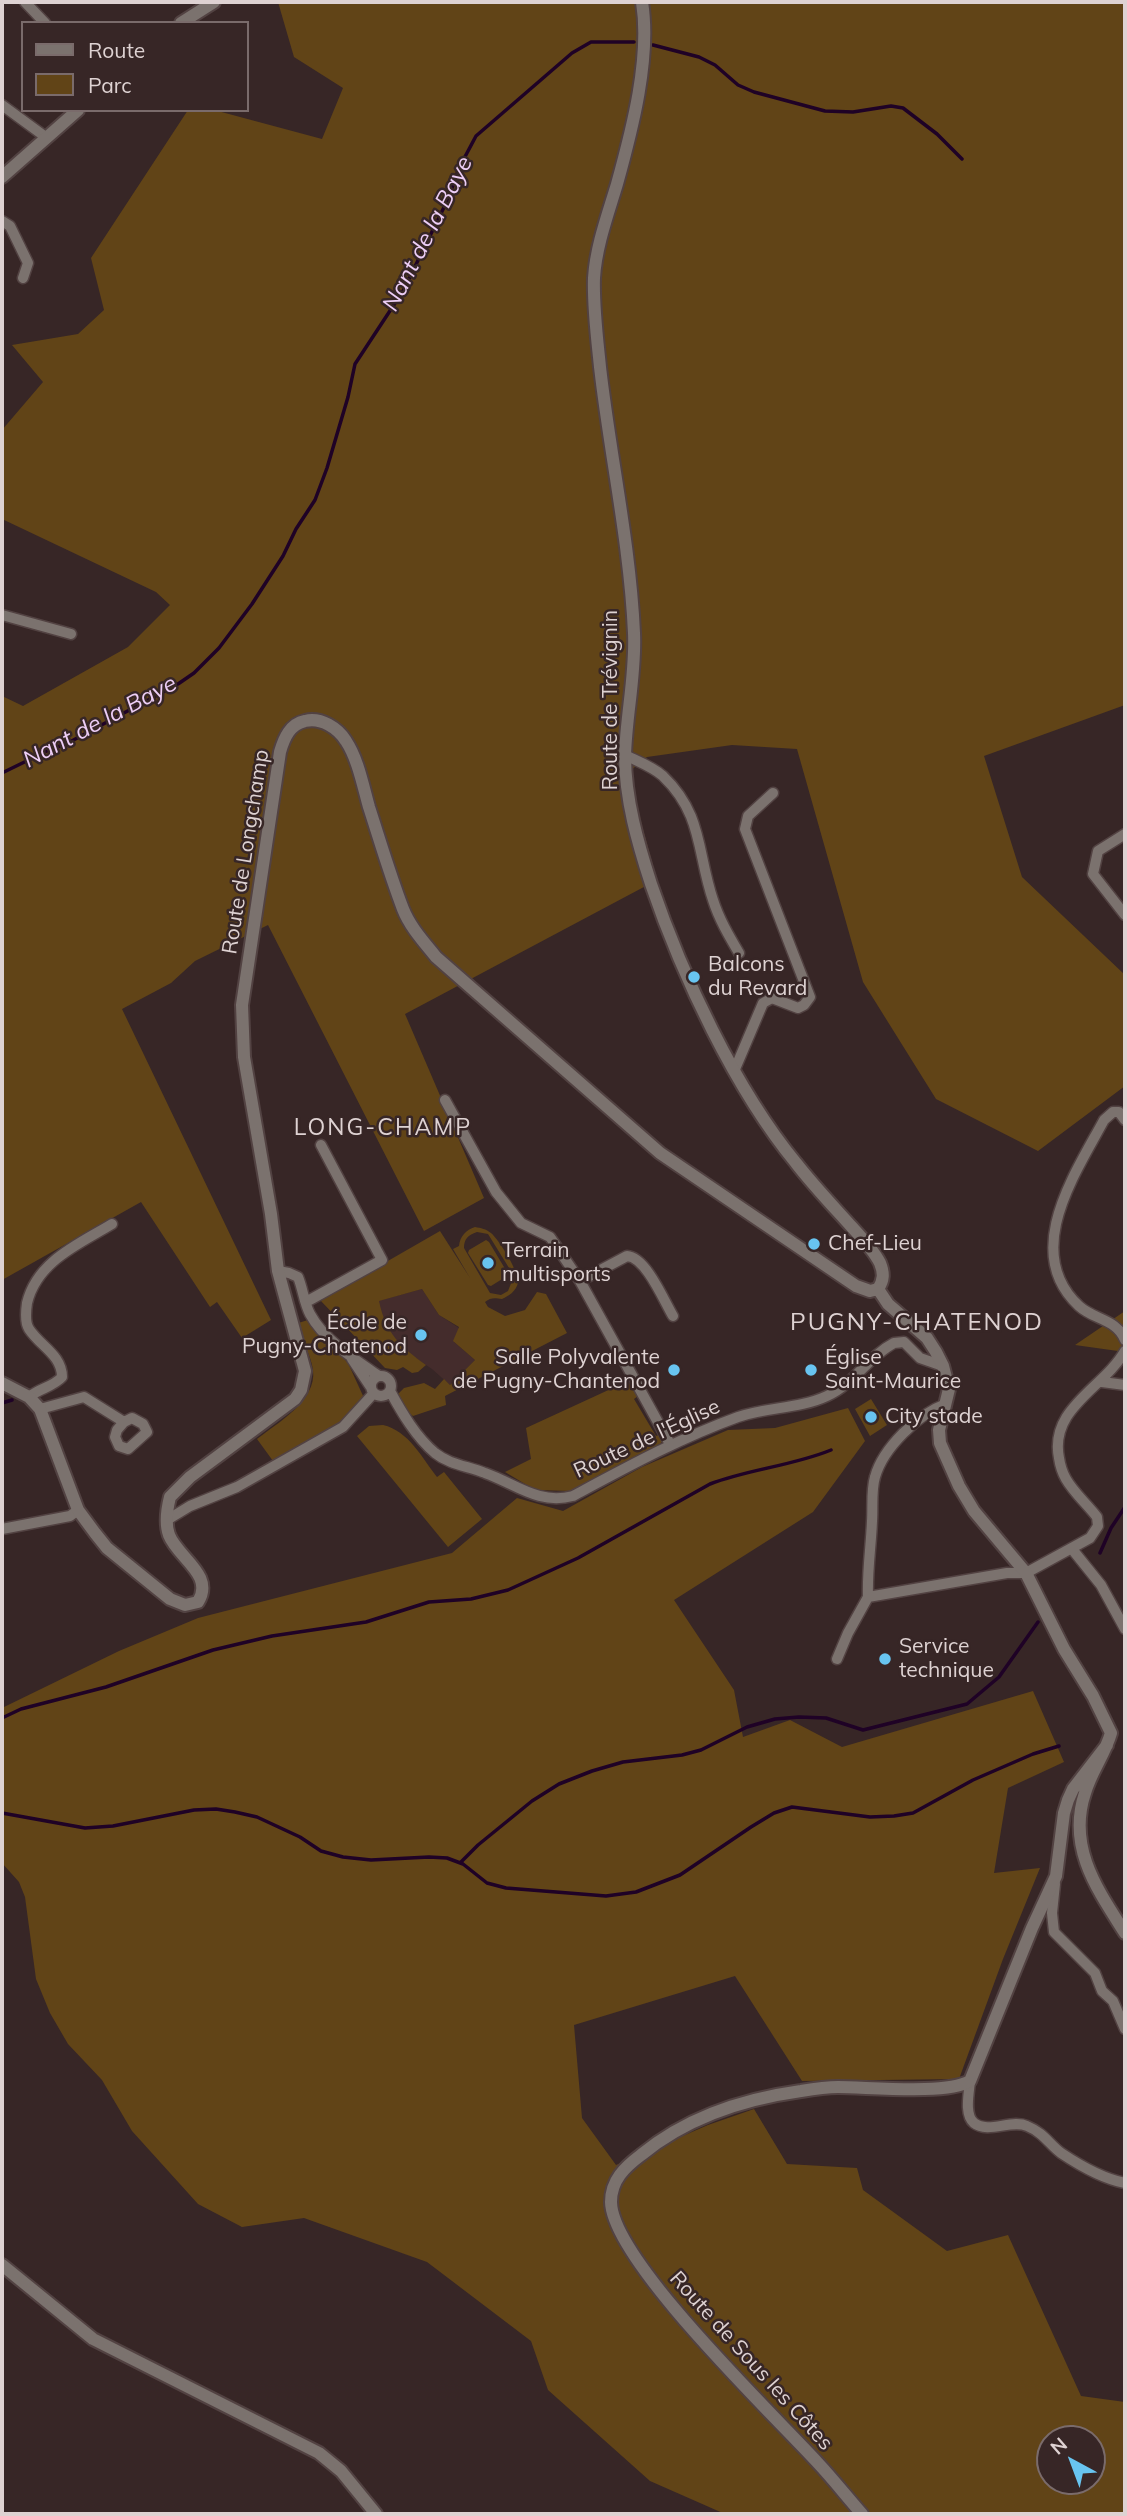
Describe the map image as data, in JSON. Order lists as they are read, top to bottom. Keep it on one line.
{"streets":{"street":["Route de Trévignin","Route de Longchamp","Route de l'Église","Route de Sous les Côtes"]},"crossings":[["Route de Trévignin","Route de Longchamp"]],"districts":["LONG-CHAMP","PUGNY-CHATENOD"],"water":["Nant de la Baye"],"places":["Balcons du Revard","Chef-Lieu","Terrain multisports","École de Pugny-Chatenod","Salle Polyvalente de Pugny-Chantenod","Église Saint-Maurice","City stade","Service technique"],"legend":["Route","Parc"],"north":"top left"}
